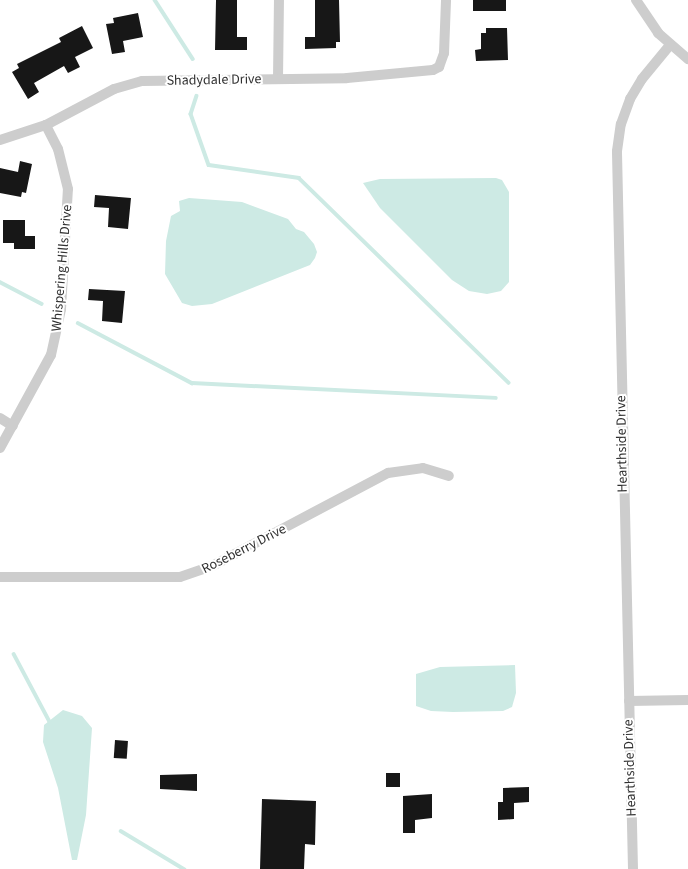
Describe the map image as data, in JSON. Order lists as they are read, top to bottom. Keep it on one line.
{"streets":{"street":["Shadydale Drive","Whispering Hills Drive","Hearthside Drive","Roseberry Drive"]},"crossings":[["Shadydale Drive","Whispering Hills Drive"]]}
